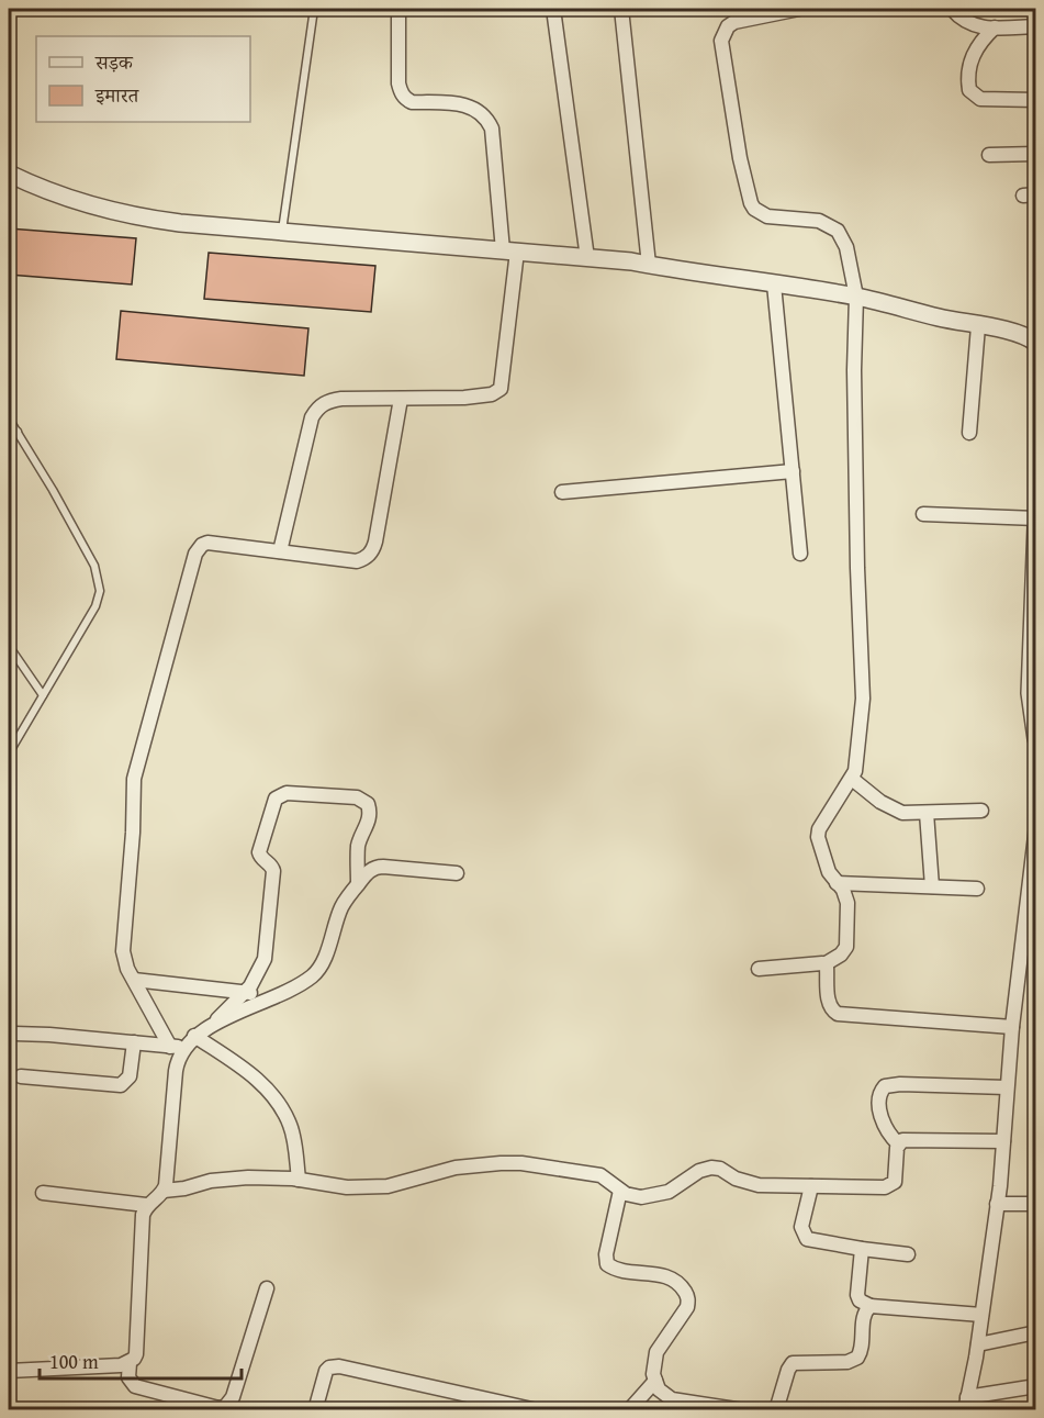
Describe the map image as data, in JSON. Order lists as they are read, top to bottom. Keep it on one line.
{"legend":["सड़क","इमारत"],"scale_bar":"100 m"}
